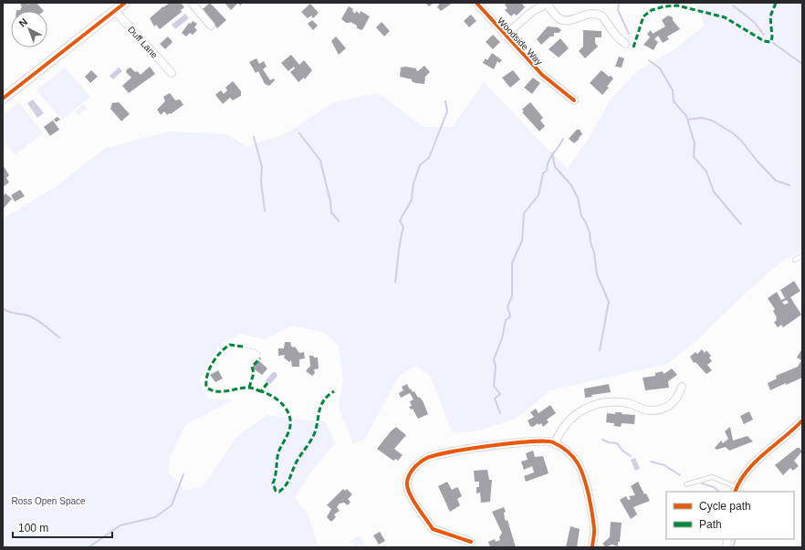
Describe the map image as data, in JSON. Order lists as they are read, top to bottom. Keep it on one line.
{"streets":{"street":["Woodside Way","Duff Lane"]},"parks":["Ross Open Space"],"legend":["Cycle path","Path"],"scale_bar":"100 m","north":"top left"}
